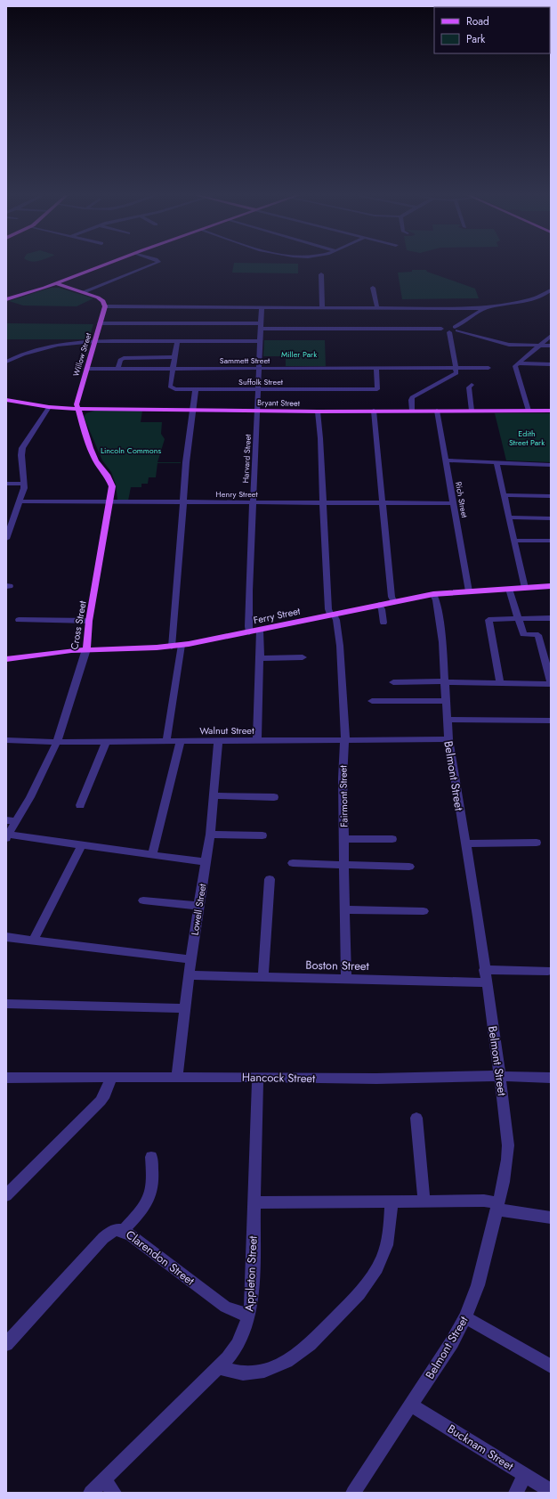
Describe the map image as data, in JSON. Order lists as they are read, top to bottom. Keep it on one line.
{"streets":{"main road":["Willow Street","Bryant Street","Ferry Street","Cross Street"],"street":["Sammett Street","Suffolk Street","Harvard Street","Henry Street","Rich Street","Walnut Street","Belmont Street","Fairmont Street","Lowell Street","Boston Street","Hancock Street","Clarendon Street","Appleton Street","Bucknam Street"]},"crossings":[["Willow Street","Sammett Street"],["Willow Street","Bryant Street"],["Willow Street","Cross Street"],["Sammett Street","Suffolk Street"],["Sammett Street","Harvard Street"],["Suffolk Street","Harvard Street"],["Bryant Street","Harvard Street"],["Bryant Street","Rich Street"],["Bryant Street","Cross Street"],["Bryant Street","Fairmont Street"],["Harvard Street","Henry Street"],["Harvard Street","Ferry Street"],["Henry Street","Rich Street"],["Henry Street","Cross Street"],["Henry Street","Fairmont Street"],["Rich Street","Ferry Street"],["Ferry Street","Cross Street"],["Ferry Street","Belmont Street"],["Ferry Street","Fairmont Street"],["Cross Street","Walnut Street"],["Walnut Street","Belmont Street"],["Walnut Street","Fairmont Street"],["Walnut Street","Lowell Street"],["Belmont Street","Boston Street"],["Belmont Street","Hancock Street"],["Belmont Street","Bucknam Street"],["Fairmont Street","Boston Street"],["Lowell Street","Boston Street"],["Lowell Street","Hancock Street"],["Hancock Street","Appleton Street"],["Clarendon Street","Appleton Street"]],"parks":["Miller Park","Edith Street Park","Lincoln Commons"],"legend":["Road","Park"]}
